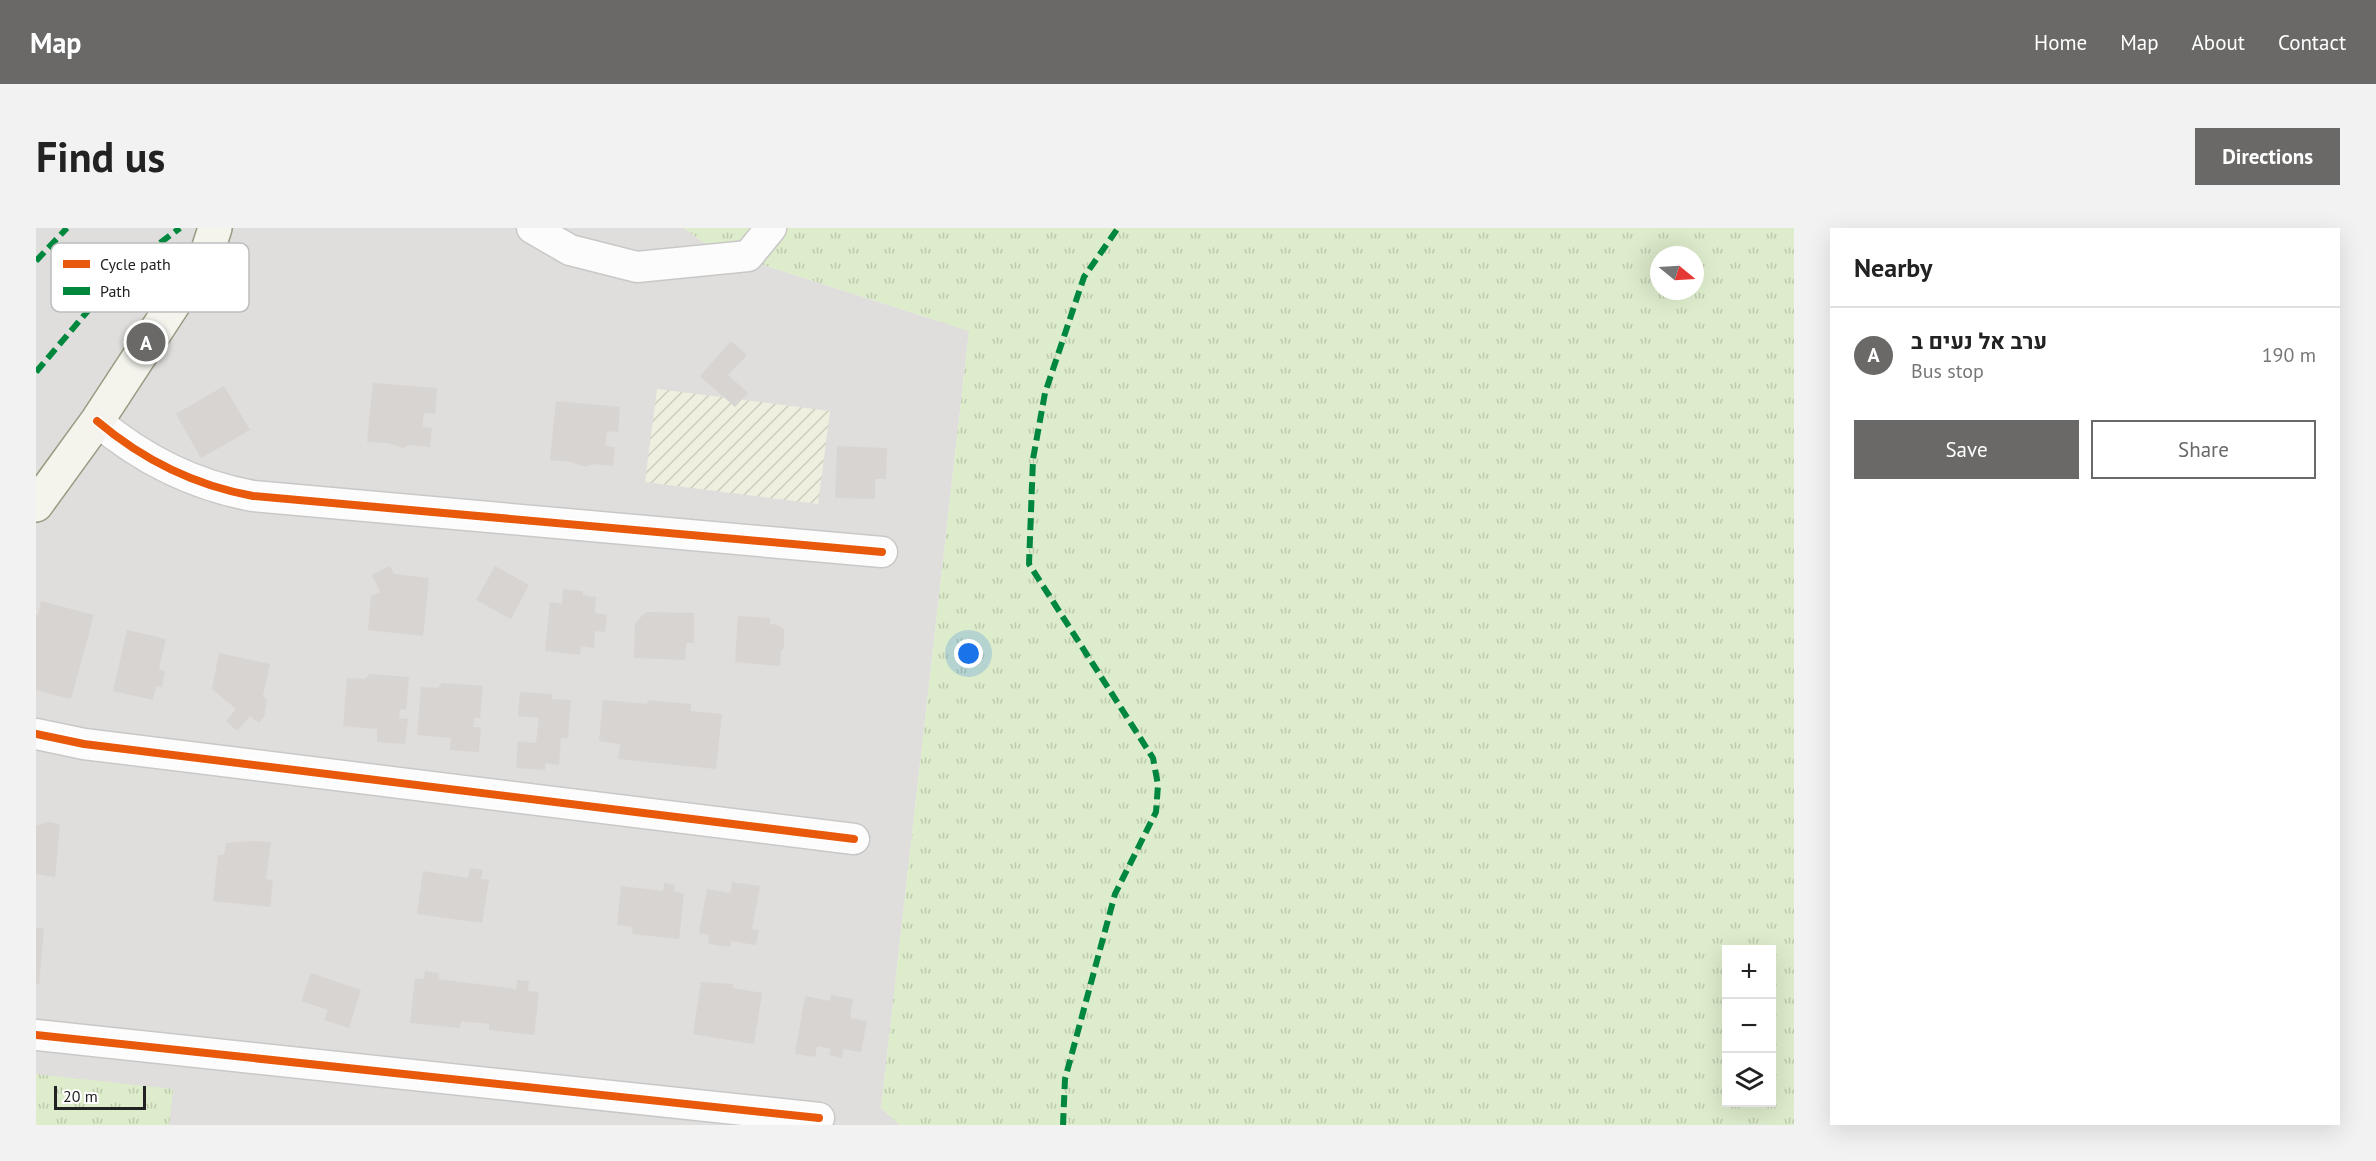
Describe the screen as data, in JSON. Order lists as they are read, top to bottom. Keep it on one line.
{"legend":["Cycle path","Path"],"scale_bar":"20 m","north":"right","page":{"header":"Map","nav":["Home","Map","About","Contact"],"buttons":["Directions",["Save","Share"]],"title":"Find us","heading":"Nearby","list":[{"mark":"A","name":"ערב אל נעים ב","note":"Bus stop","value":"190 m"}],"pins":"A","map_buttons":["+","−"],"scale":"20 m"}}
